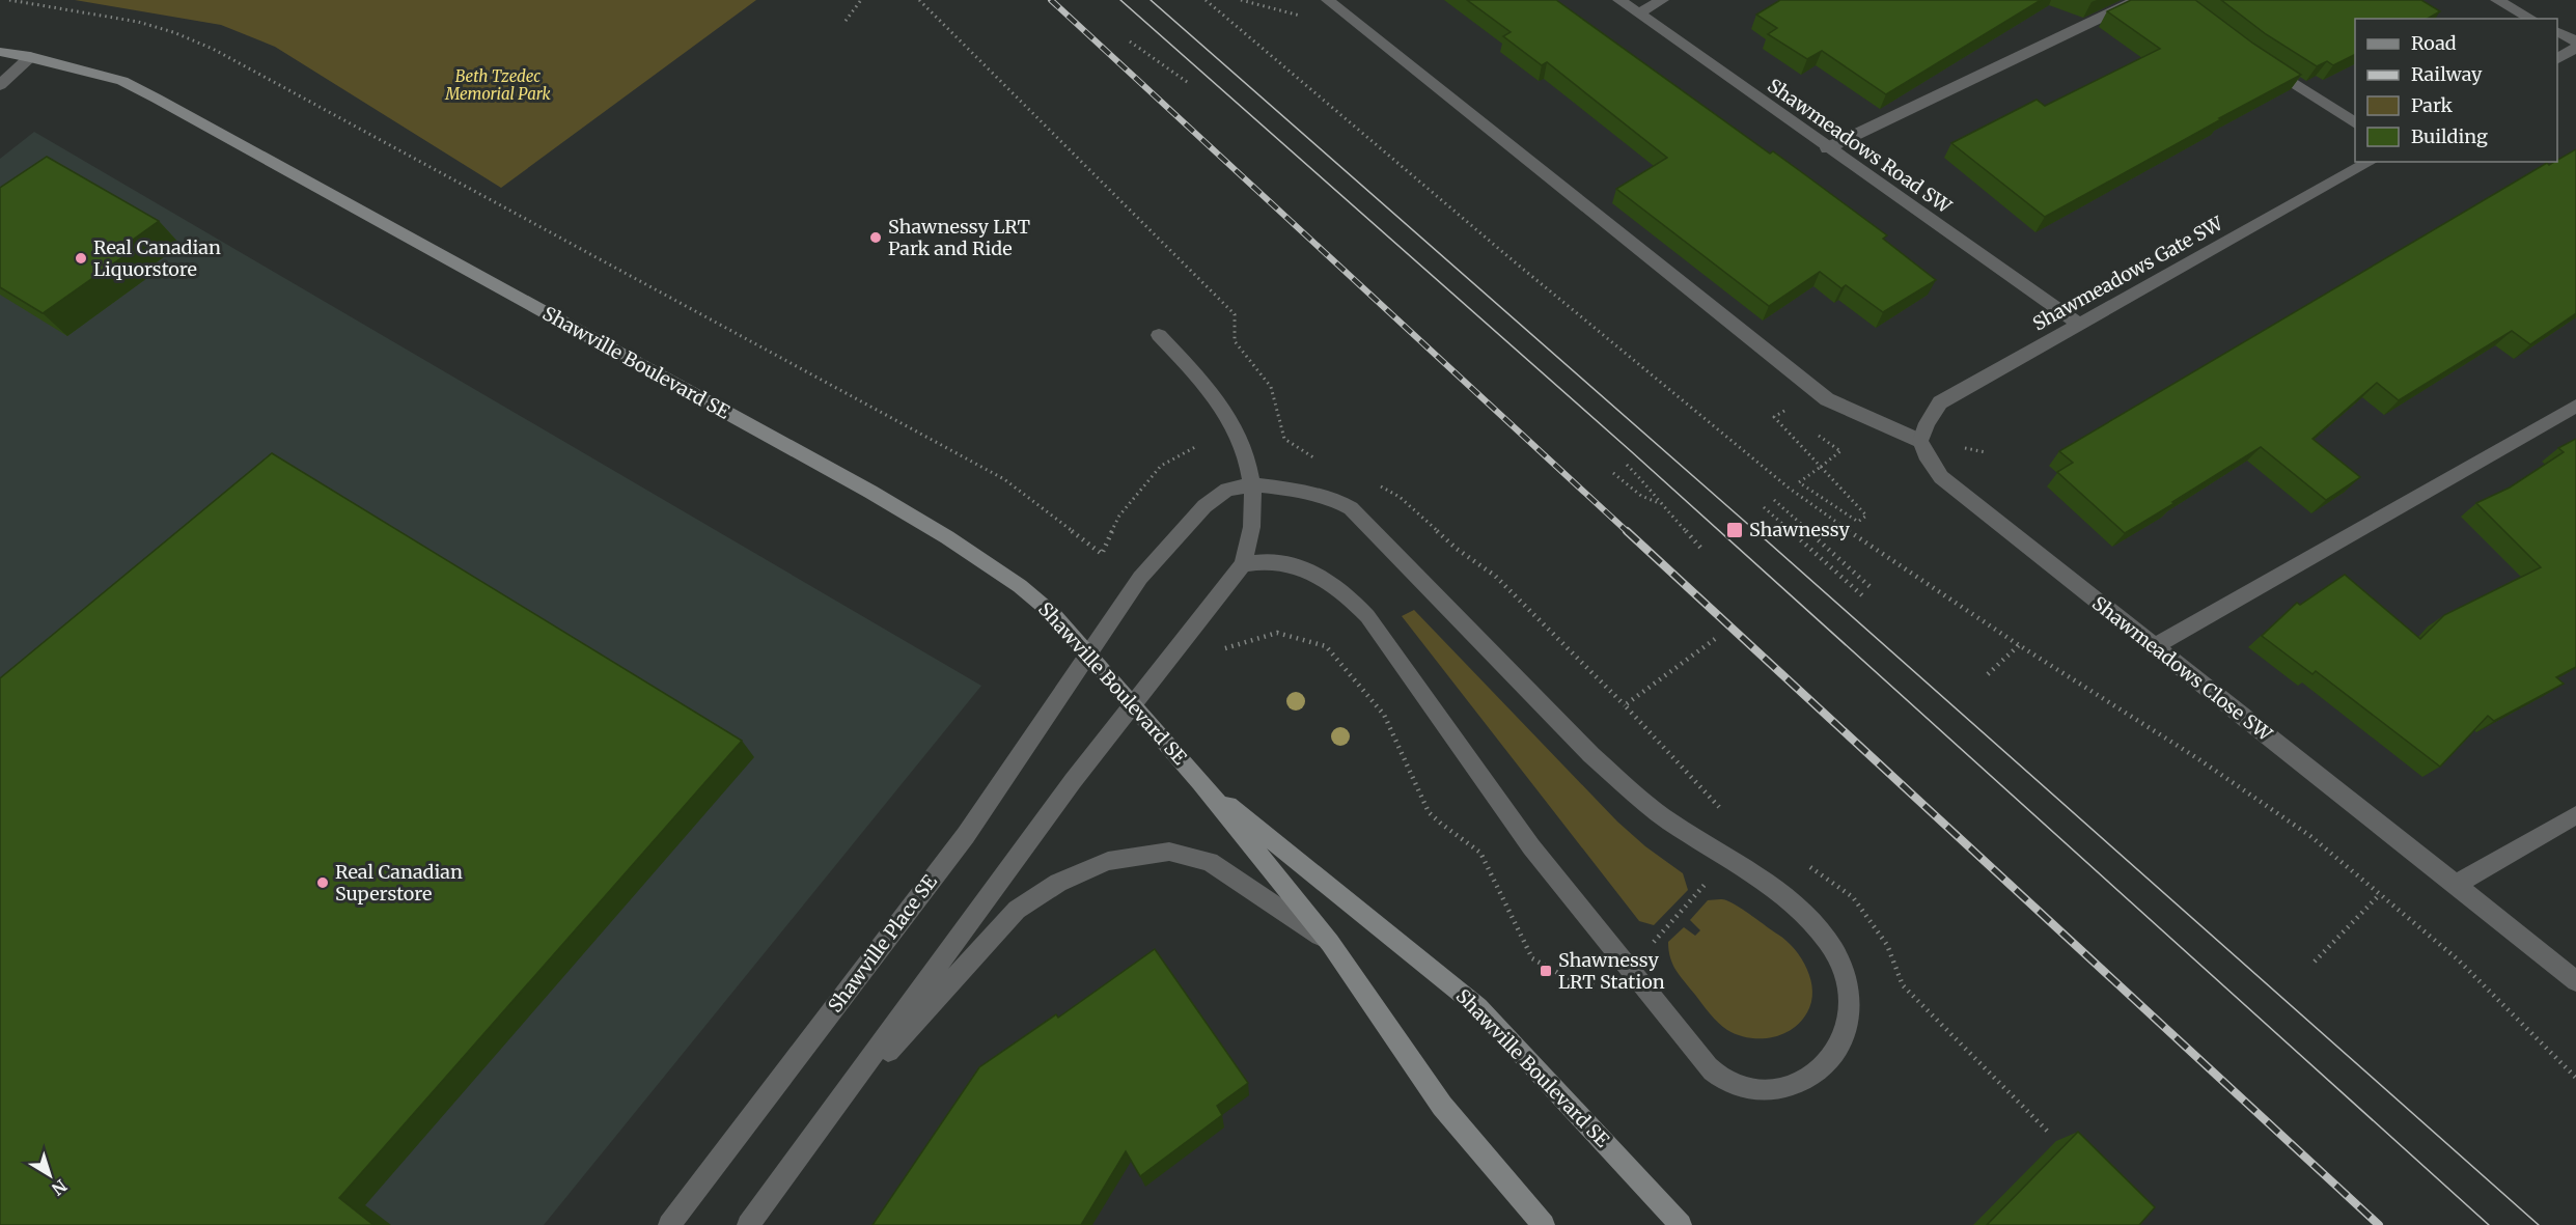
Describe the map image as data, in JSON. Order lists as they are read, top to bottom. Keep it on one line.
{"streets":{"street":["Shawmeadows Road SW","Shawmeadows Gate SW","Shawville Boulevard SE","Shawmeadows Close SW","Shawville Place SE"]},"crossings":[["Shawmeadows Road SW","Shawmeadows Gate SW"],["Shawmeadows Gate SW","Shawmeadows Close SW"],["Shawville Boulevard SE","Shawville Place SE"]],"parks":["Beth Tzedec Memorial Park"],"places":{"other":["Shawnessy LRT Park and Ride","Real Canadian Liquorstore","Real Canadian Superstore"],"transit":["Shawnessy","Shawnessy LRT Station"]},"legend":["Road","Railway","Park","Building"],"north":"bottom right"}
